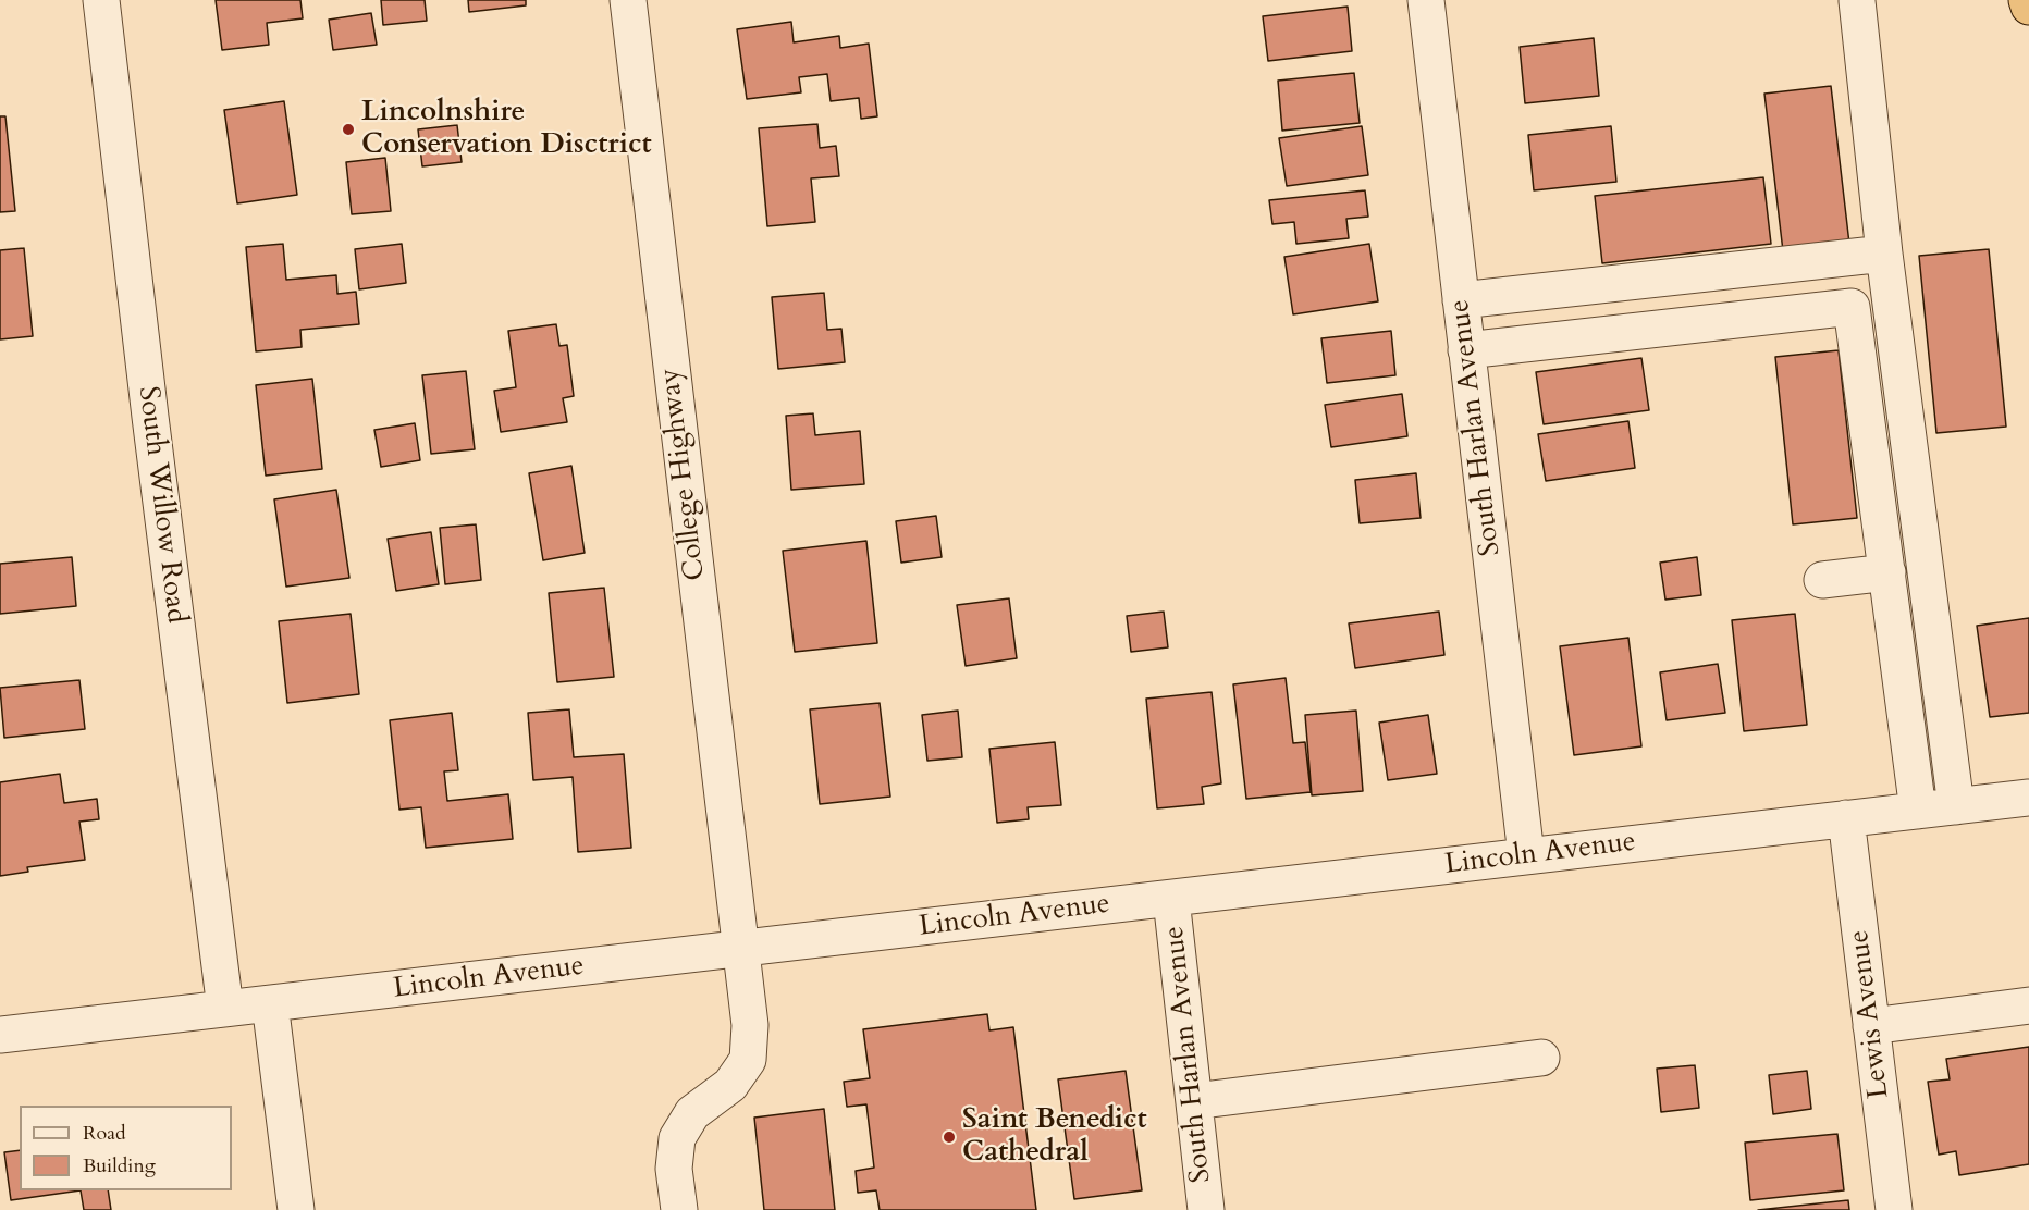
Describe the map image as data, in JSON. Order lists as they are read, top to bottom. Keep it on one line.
{"streets":{"street":["South Harlan Avenue","College Highway","South Willow Road","Lincoln Avenue","Lewis Avenue"]},"crossings":[["South Harlan Avenue","Lincoln Avenue"],["College Highway","Lincoln Avenue"],["South Willow Road","Lincoln Avenue"],["Lincoln Avenue","Lewis Avenue"]],"places":["Lincolnshire Conservation Disctrict","Saint Benedict Cathedral"],"legend":["Road","Building"]}
